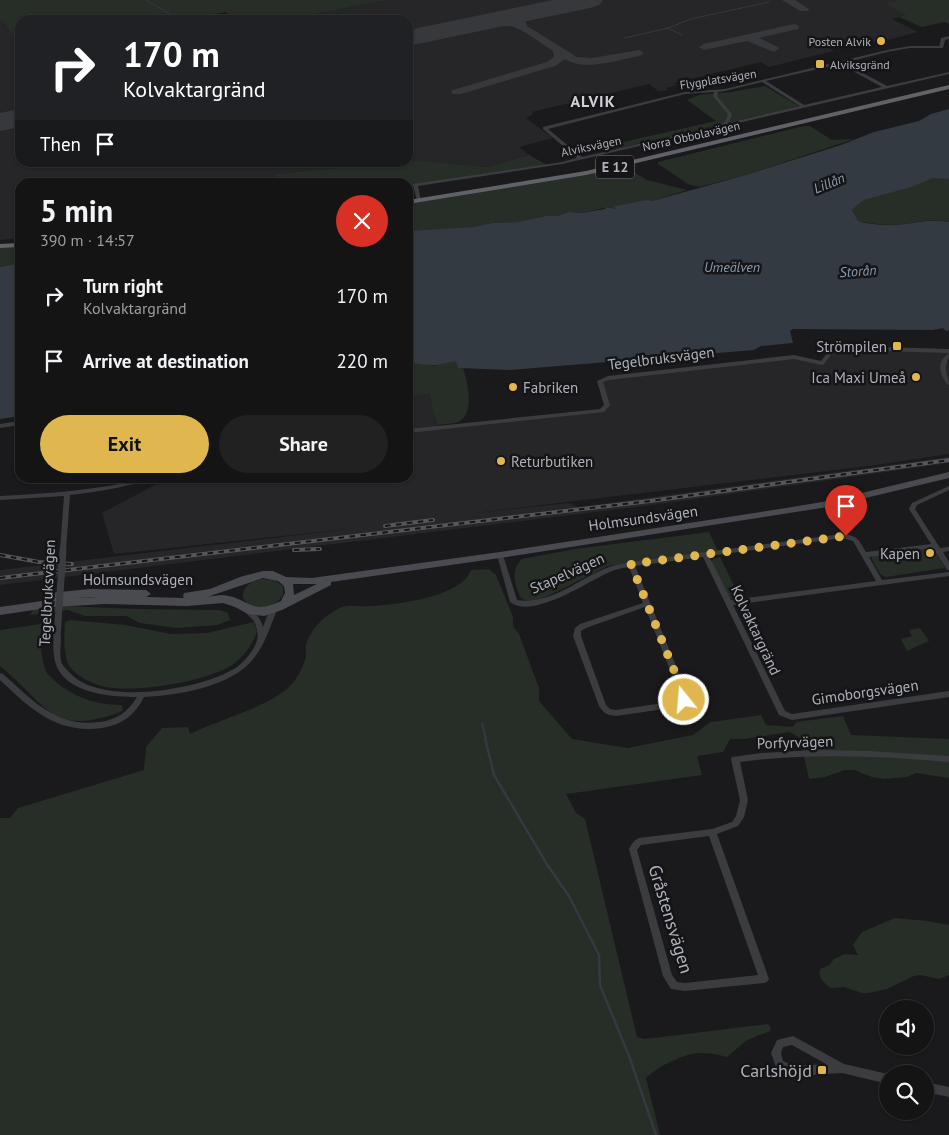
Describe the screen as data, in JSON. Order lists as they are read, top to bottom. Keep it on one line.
{"streets":{"highway":["Norra Obbolavägen","E 12"],"main road":["Holmsundsvägen"],"street":["Flygplatsvägen","Alviksvägen","Tegelbruksvägen","Stapelvägen","Kolvaktargränd","Gimoborgsvägen","Porfyrvägen","Gråstensvägen"]},"crossings":[["Flygplatsvägen","Alviksvägen"],["Norra Obbolavägen","Alviksvägen"],["Tegelbruksvägen","Holmsundsvägen"],["Holmsundsvägen","Stapelvägen"],["Kolvaktargränd","Gimoborgsvägen"],["Porfyrvägen","Gråstensvägen"]],"districts":["ALVIK"],"water":["Lillån","Umeälven","Storån"],"places":{"other":["Posten Alvik","Ica Maxi Umeå","Fabriken","Returbutiken","Kapen"],"transit":["Alviksgränd","Strömpilen","Carlshöjd"]},"page":{"turn":["170 m","Kolvaktargränd"],"then":"Then","heading":["5 min","390 m · 14:57"],"list":[{"name":"Turn right","note":"Kolvaktargränd","value":"170 m"},{"name":"Arrive at destination","value":"220 m"}],"buttons":["Exit","Share"]}}
